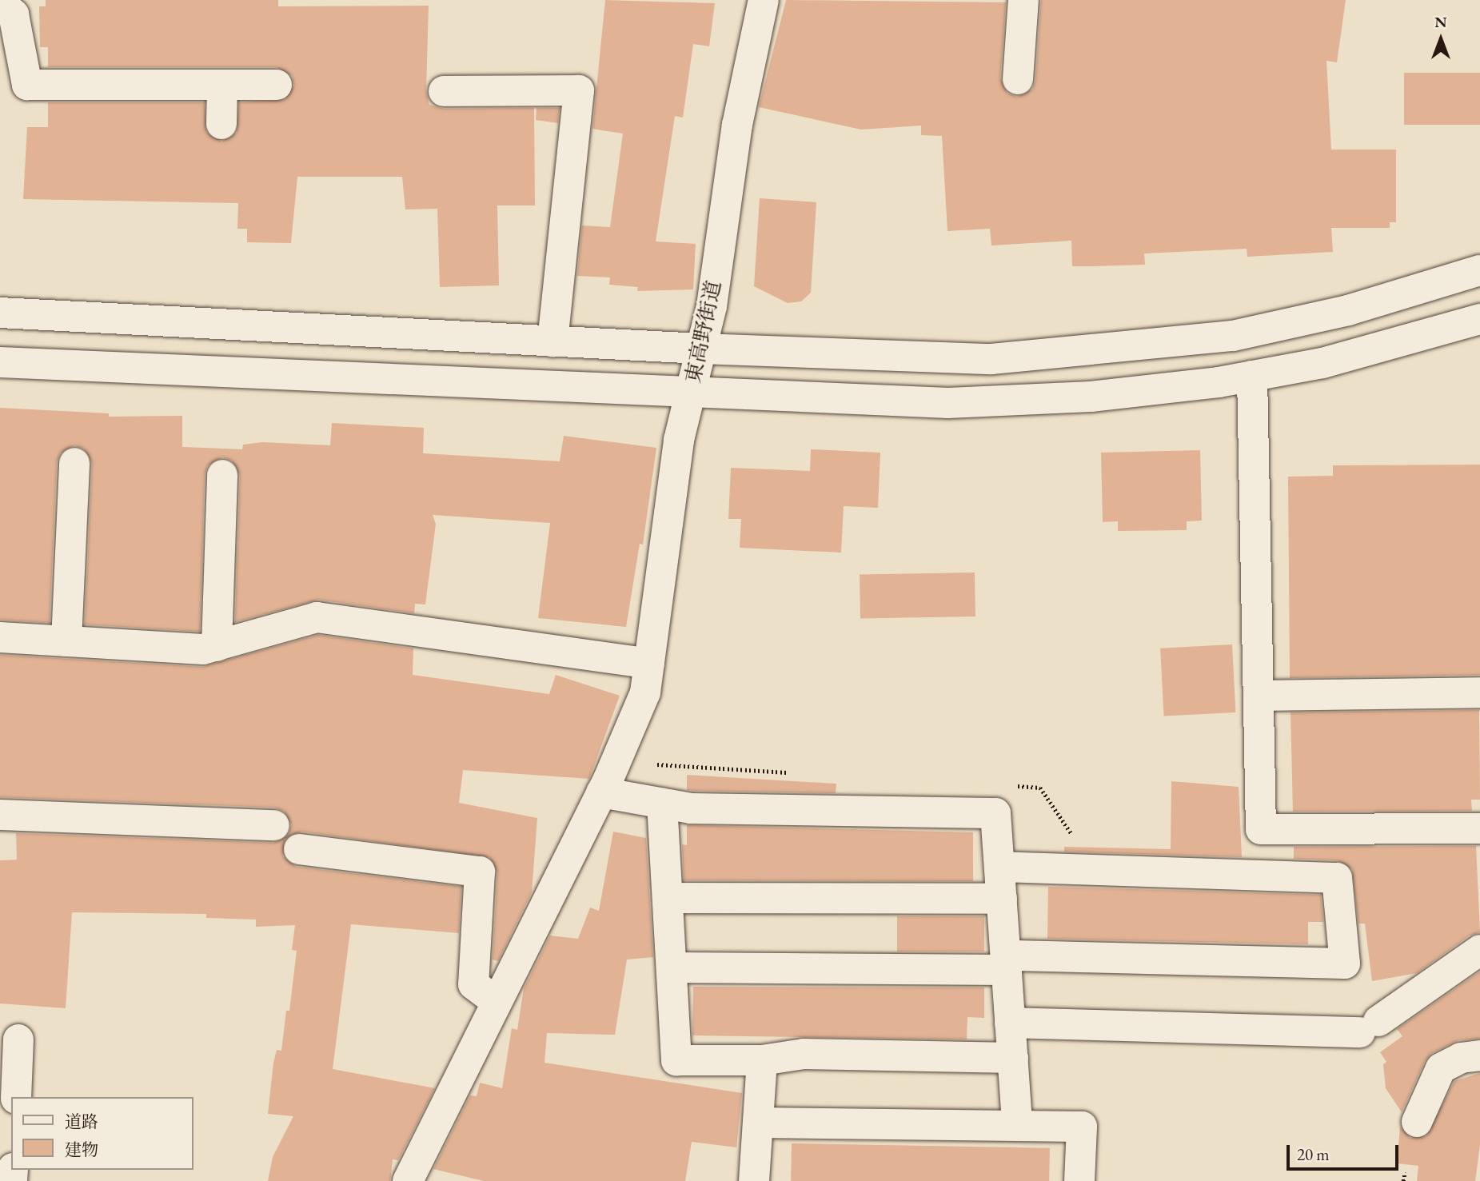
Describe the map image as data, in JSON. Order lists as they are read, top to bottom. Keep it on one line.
{"streets":{"street":["東高野街道"]},"legend":["道路","建物"],"scale_bar":"20 m","north":"top"}
